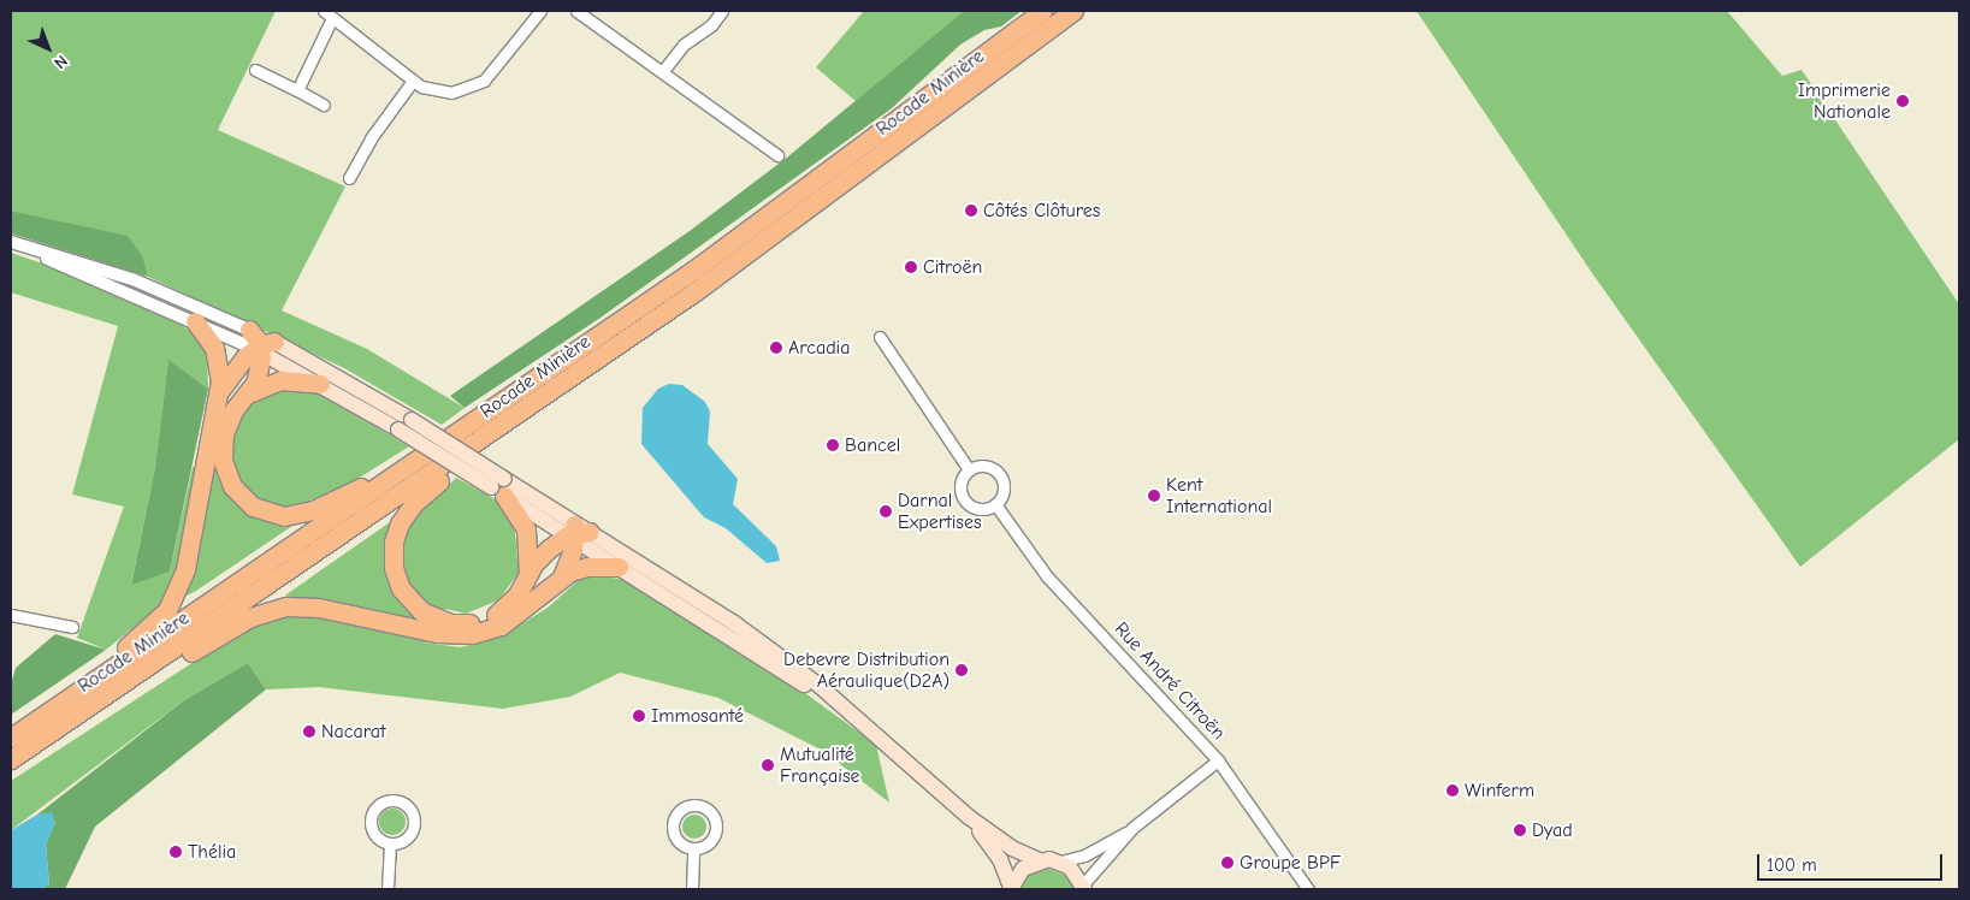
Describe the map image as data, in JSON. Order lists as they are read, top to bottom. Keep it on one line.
{"streets":{"highway":["Rocade Minière"],"street":["Rue André Citroën"]},"places":["Imprimerie Nationale","Côtés Clôtures","Citroën","Arcadia","Bancel","Kent International","Darnal Expertises","Debevre Distribution Aéraulique(D2A)","Immosanté","Nacarat","Mutualité Française","Winferm","Dyad","Thélia","Groupe BPF"],"scale_bar":"100 m","north":"bottom right"}
